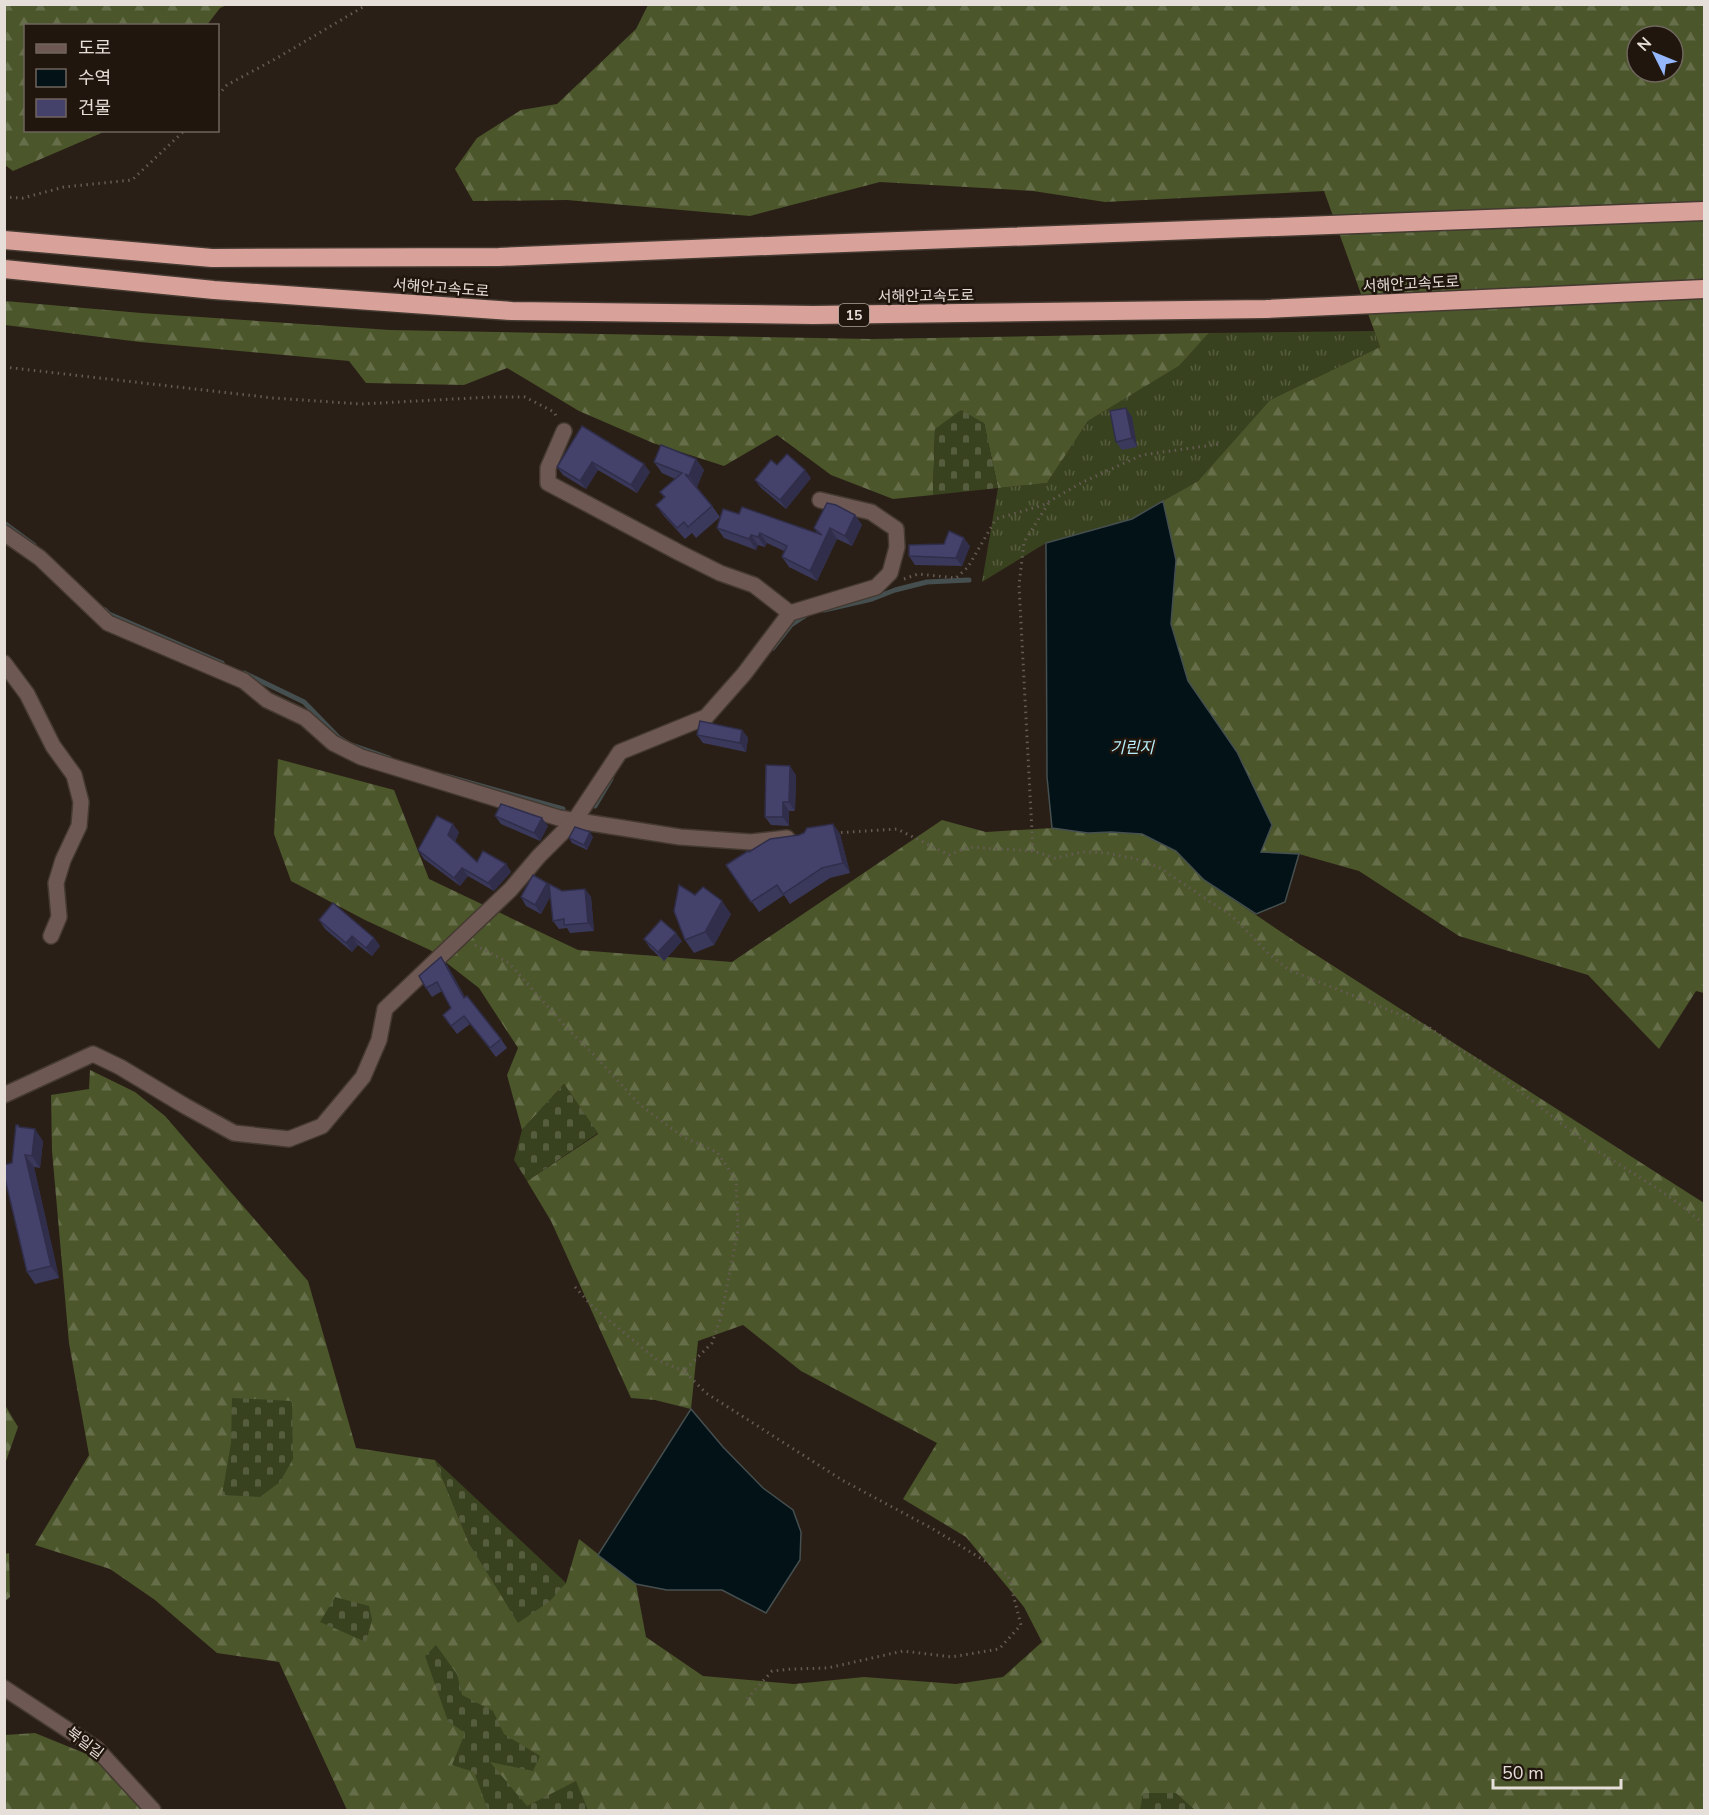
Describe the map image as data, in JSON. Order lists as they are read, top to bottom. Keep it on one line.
{"streets":{"highway":["서해안고속도로","15"],"street":["북일길"]},"water":["기린지"],"legend":["도로","수역","건물"],"scale_bar":"50 m","north":"top left"}
